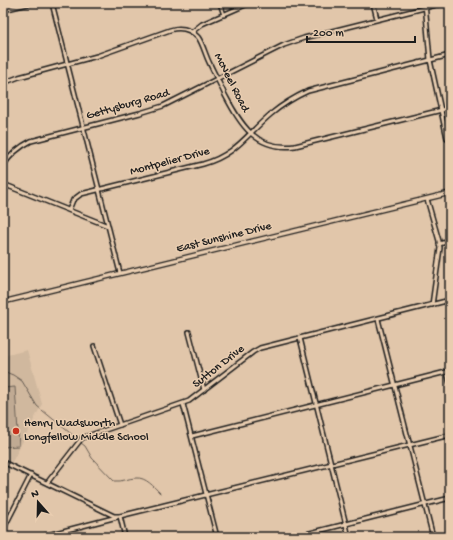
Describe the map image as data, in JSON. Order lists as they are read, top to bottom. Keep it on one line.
{"streets":{"street":["McNeel Road","Gettysburg Road","Montpelier Drive","East Sunshine Drive","Sutton Drive"]},"crossings":[["McNeel Road","Gettysburg Road"],["McNeel Road","Montpelier Drive"]],"places":["Henry Wadsworth Longfellow Middle School"],"scale_bar":"200 m","north":"top"}
